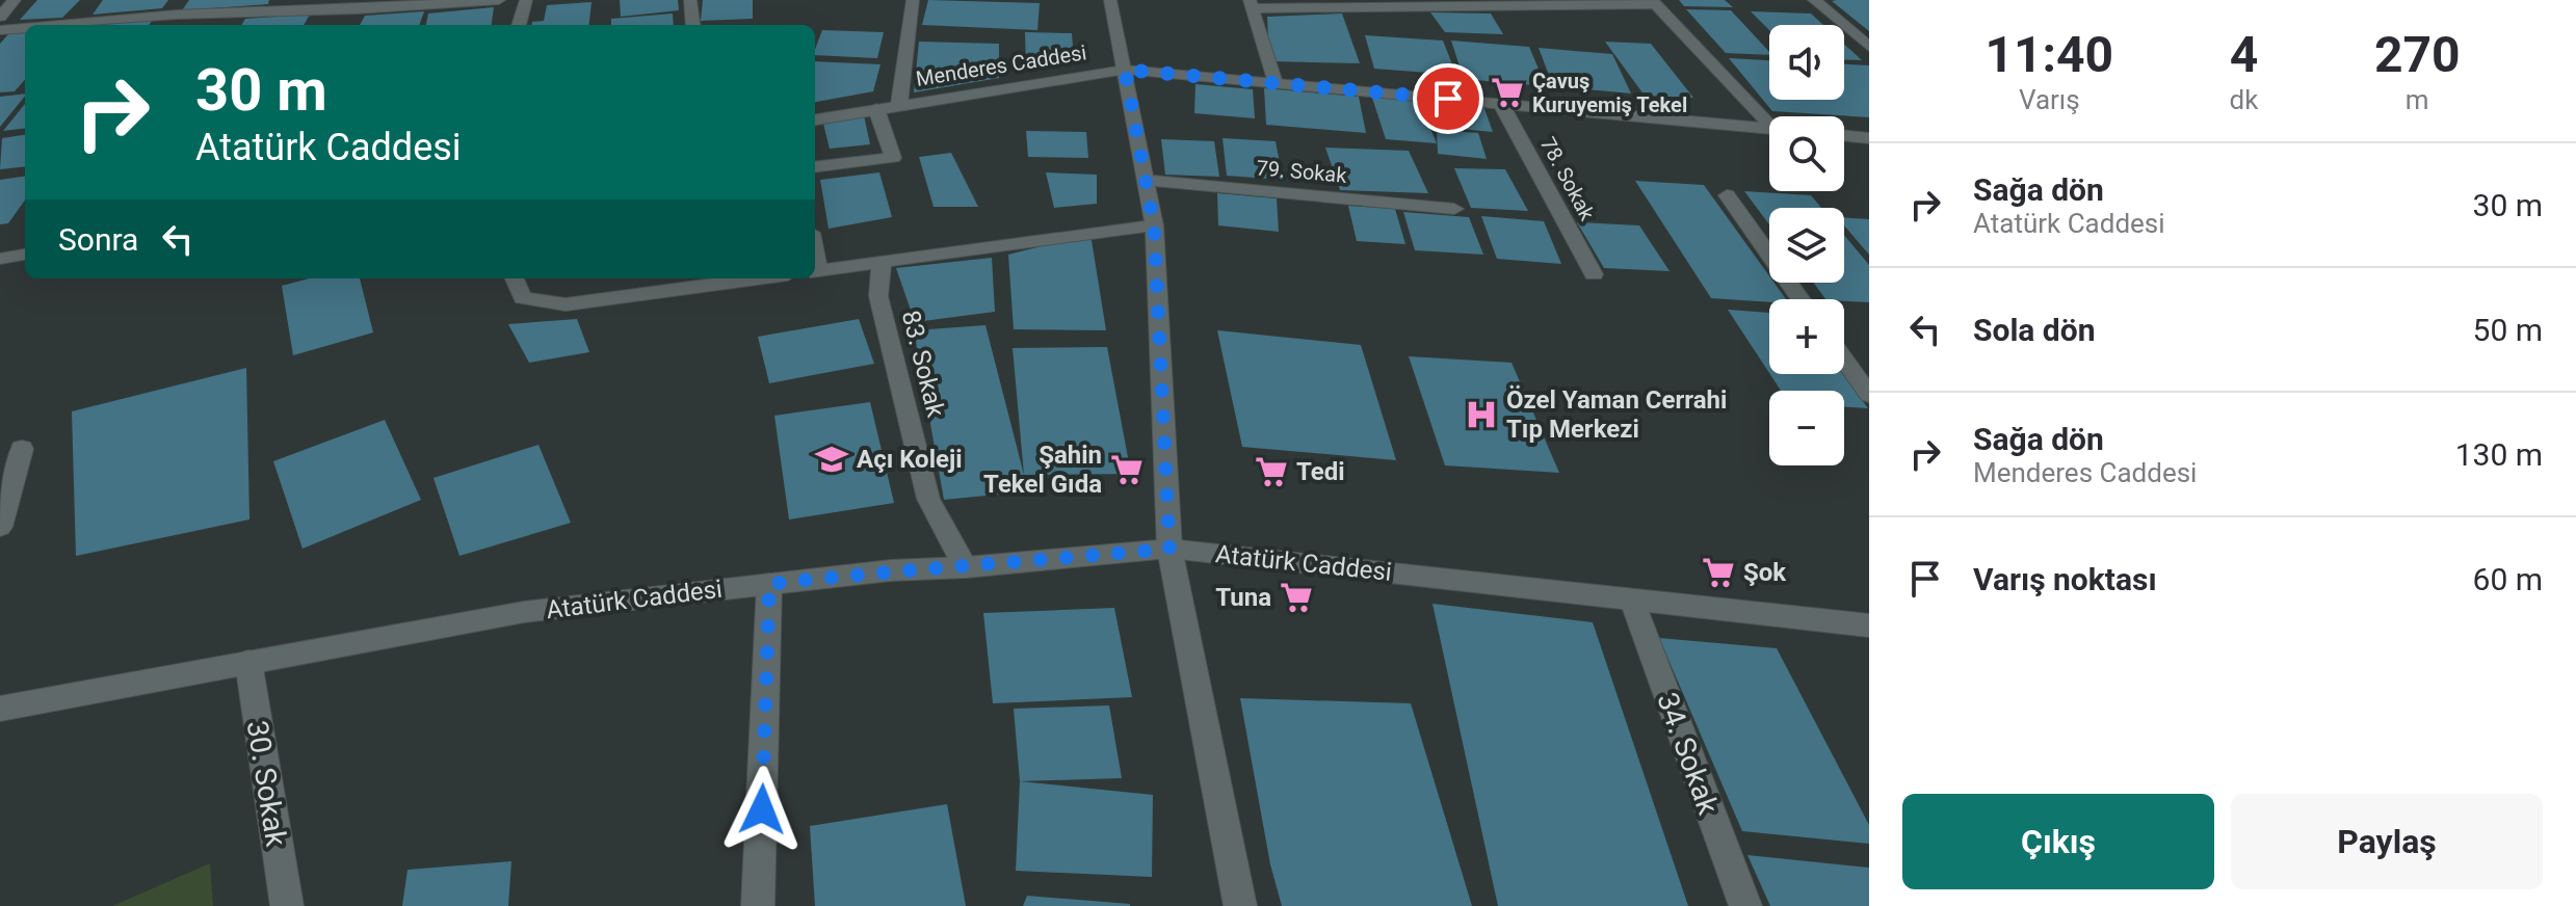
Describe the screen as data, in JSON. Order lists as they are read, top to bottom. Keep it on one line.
{"streets":{"street":["Menderes Caddesi","79. Sokak","78. Sokak","83. Sokak","Atatürk Caddesi","34. Sokak","30. Sokak"]},"crossings":[["Menderes Caddesi","78. Sokak"],["83. Sokak","Atatürk Caddesi"],["Atatürk Caddesi","34. Sokak"],["Atatürk Caddesi","30. Sokak"]],"places":{"supermarket":["Çavuş Kuruyemiş Tekel","Şahin Tekel Gıda","Tedi","Şok","Tuna"],"hospital":["Özel Yaman Cerrahi Tıp Merkezi"],"school or university":["Açı Koleji"]},"page":{"eta":["11:40","Varış","4","dk","270","m"],"map_buttons":["+","−"],"turn":["30 m","Atatürk Caddesi"],"list":[{"name":"Sağa dön","note":"Atatürk Caddesi","value":"30 m"},{"name":"Sola dön","value":"50 m"},{"name":"Sağa dön","note":"Menderes Caddesi","value":"130 m"},{"name":"Varış noktası","value":"60 m"}],"then":"Sonra","buttons":["Çıkış","Paylaş"]}}
